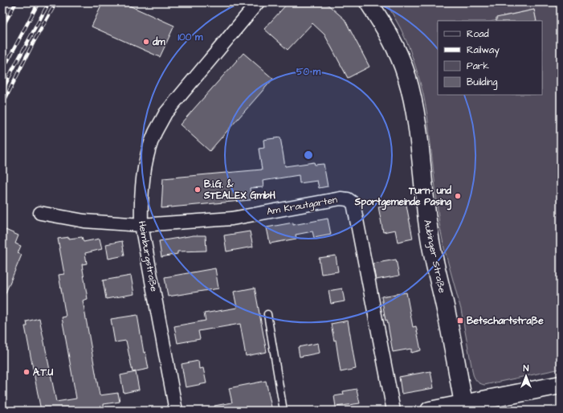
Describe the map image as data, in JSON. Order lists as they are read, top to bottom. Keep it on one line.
{"streets":{"main road":["Aubinger Straße"],"street":["Am Krautgarten","Heimburgstraße"]},"crossings":[["Am Krautgarten","Heimburgstraße"]],"places":{"other":["dm","B.i.G. & STEALEX GmbH","Turn- und Sportgemeinde Pasing","A.T.U"],"transit":["Betschartstraße"]},"legend":["Road","Railway","Park","Building"],"north":"top","rings":["100 m","50 m"]}
